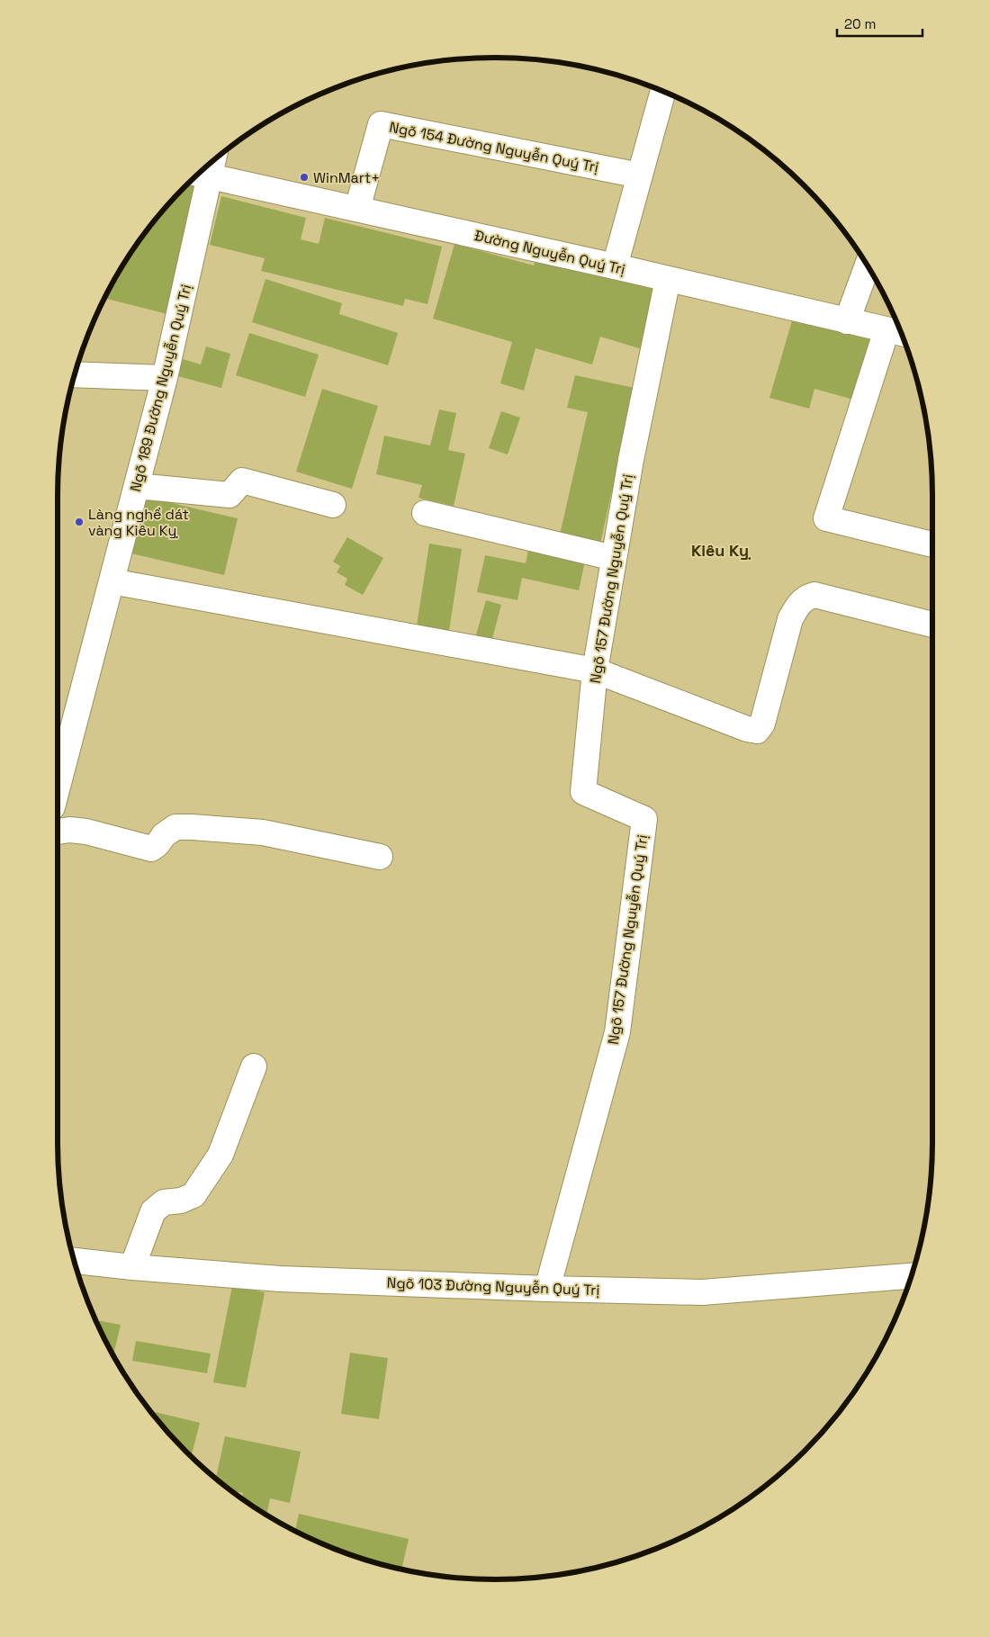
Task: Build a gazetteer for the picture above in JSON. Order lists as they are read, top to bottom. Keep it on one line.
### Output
{"streets":{"street":["Ngõ 154 Đường Nguyễn Quý Trị","Đường Nguyễn Quý Trị","Ngõ 189 Đường Nguyễn Quý Trị","Ngõ 157 Đường Nguyễn Quý Trị","Ngõ 103 Đường Nguyễn Quý Trị"]},"crossings":[["Ngõ 154 Đường Nguyễn Quý Trị","Đường Nguyễn Quý Trị"],["Đường Nguyễn Quý Trị","Ngõ 189 Đường Nguyễn Quý Trị"],["Đường Nguyễn Quý Trị","Ngõ 157 Đường Nguyễn Quý Trị"],["Ngõ 157 Đường Nguyễn Quý Trị","Ngõ 103 Đường Nguyễn Quý Trị"]],"districts":["Kiêu Kỵ"],"places":["WinMart+","Làng nghề dát vàng Kiêu Kỵ"],"scale_bar":"20 m"}
